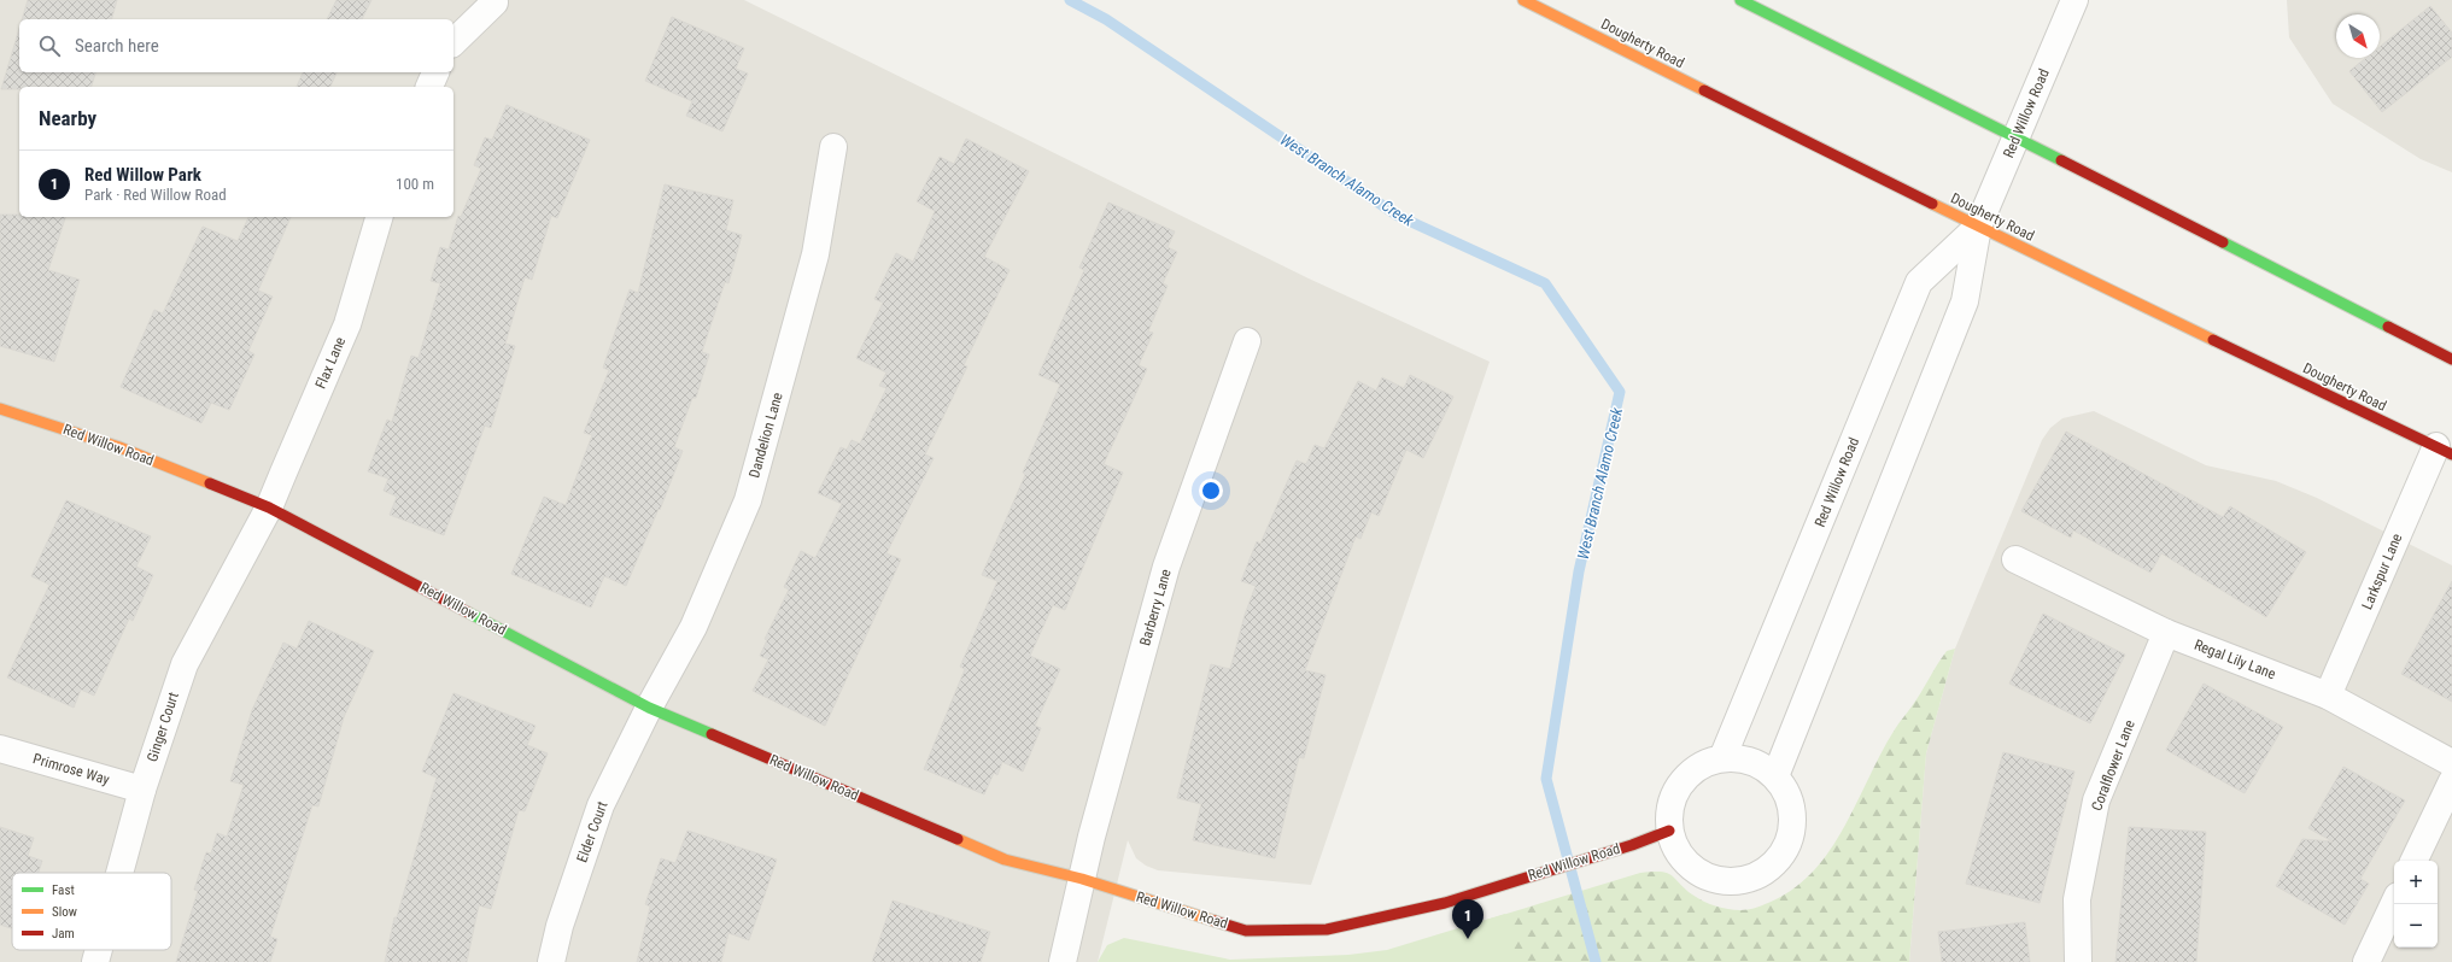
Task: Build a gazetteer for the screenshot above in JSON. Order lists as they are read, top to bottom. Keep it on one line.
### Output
{"streets":{"main road":["Dougherty Road","Red Willow Road"],"street":["Flax Lane","Dandelion Lane","Larkspur Lane","Barberry Lane","Regal Lily Lane","Ginger Court","Coralflower Lane","Primrose Way","Elder Court"]},"crossings":[["Dougherty Road","Red Willow Road"],["Dougherty Road","Larkspur Lane"],["Red Willow Road","Flax Lane"],["Red Willow Road","Dandelion Lane"],["Red Willow Road","Barberry Lane"],["Red Willow Road","Ginger Court"],["Red Willow Road","Elder Court"],["Flax Lane","Ginger Court"],["Dandelion Lane","Elder Court"],["Larkspur Lane","Regal Lily Lane"],["Regal Lily Lane","Coralflower Lane"],["Ginger Court","Primrose Way"]],"water":["West Branch Alamo Creek"],"legend":["Fast","Slow","Jam"],"north":"bottom right","page":{"search":"Search here","heading":"Nearby","list":[{"mark":"1","name":"Red Willow Park","note":"Park · Red Willow Road","value":"100 m"}],"map_buttons":["+","−"],"pins":"1"}}
